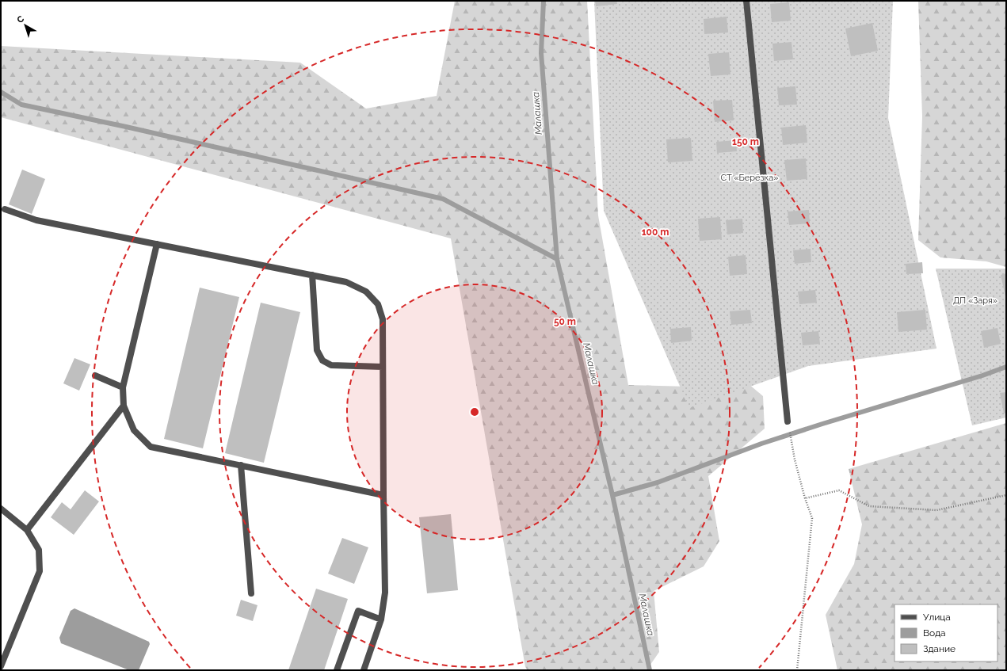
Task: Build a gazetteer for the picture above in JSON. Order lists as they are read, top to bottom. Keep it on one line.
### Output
{"water":["Малашка"],"parks":["СТ «Берёзка»","ДП «Заря»"],"legend":["Улица","Вода","Здание"],"north":"top left","rings":["150 m","100 m","50 m"]}
